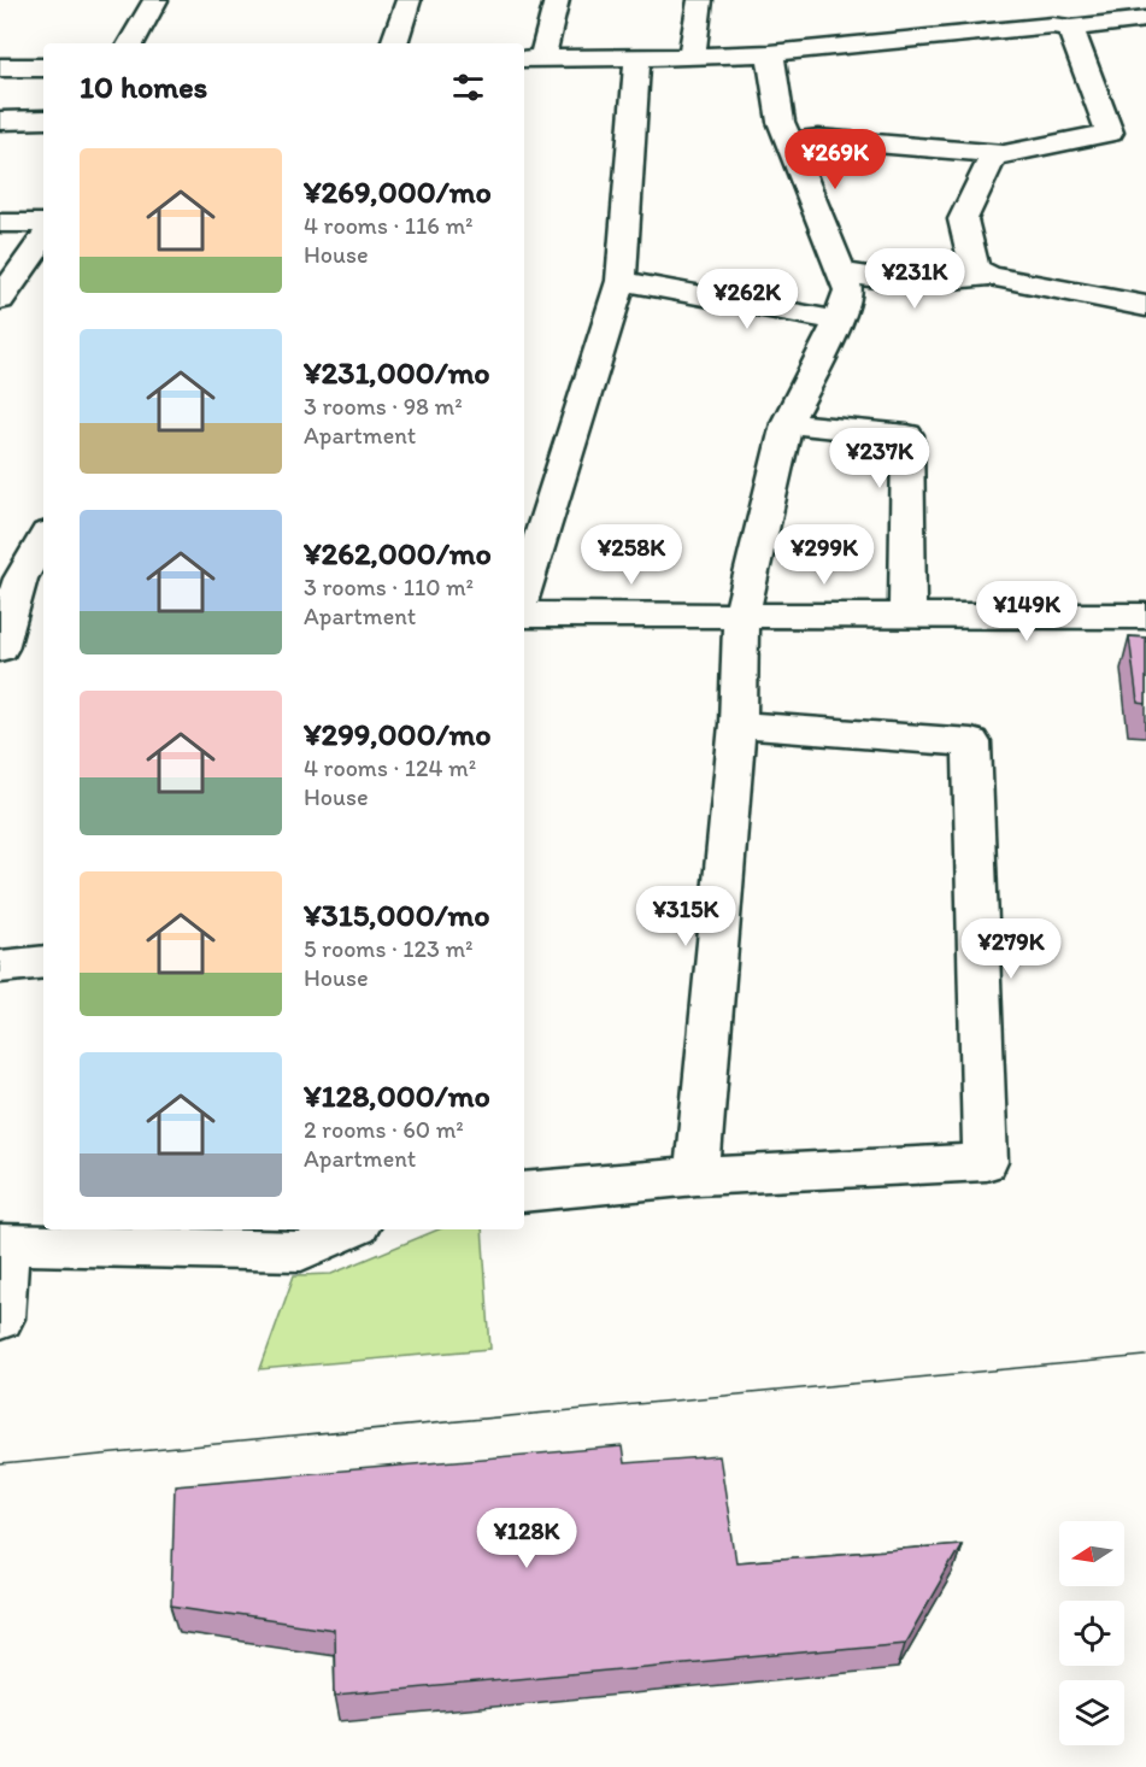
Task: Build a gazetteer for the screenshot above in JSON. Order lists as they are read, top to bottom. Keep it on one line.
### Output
{"north":"left","page":{"heading":"10 homes","price":["¥269K","¥231K","¥262K","¥237K","¥258K","¥299K","¥149K","¥315K","¥279K","¥128K"],"list":[{"name":"¥269,000/mo","note":"4 rooms · 116 m² · House"},{"name":"¥231,000/mo","note":"3 rooms · 98 m² · Apartment"},{"name":"¥262,000/mo","note":"3 rooms · 110 m² · Apartment"},{"name":"¥299,000/mo","note":"4 rooms · 124 m² · House"},{"name":"¥315,000/mo","note":"5 rooms · 123 m² · House"},{"name":"¥128,000/mo","note":"2 rooms · 60 m² · Apartment"}]}}
